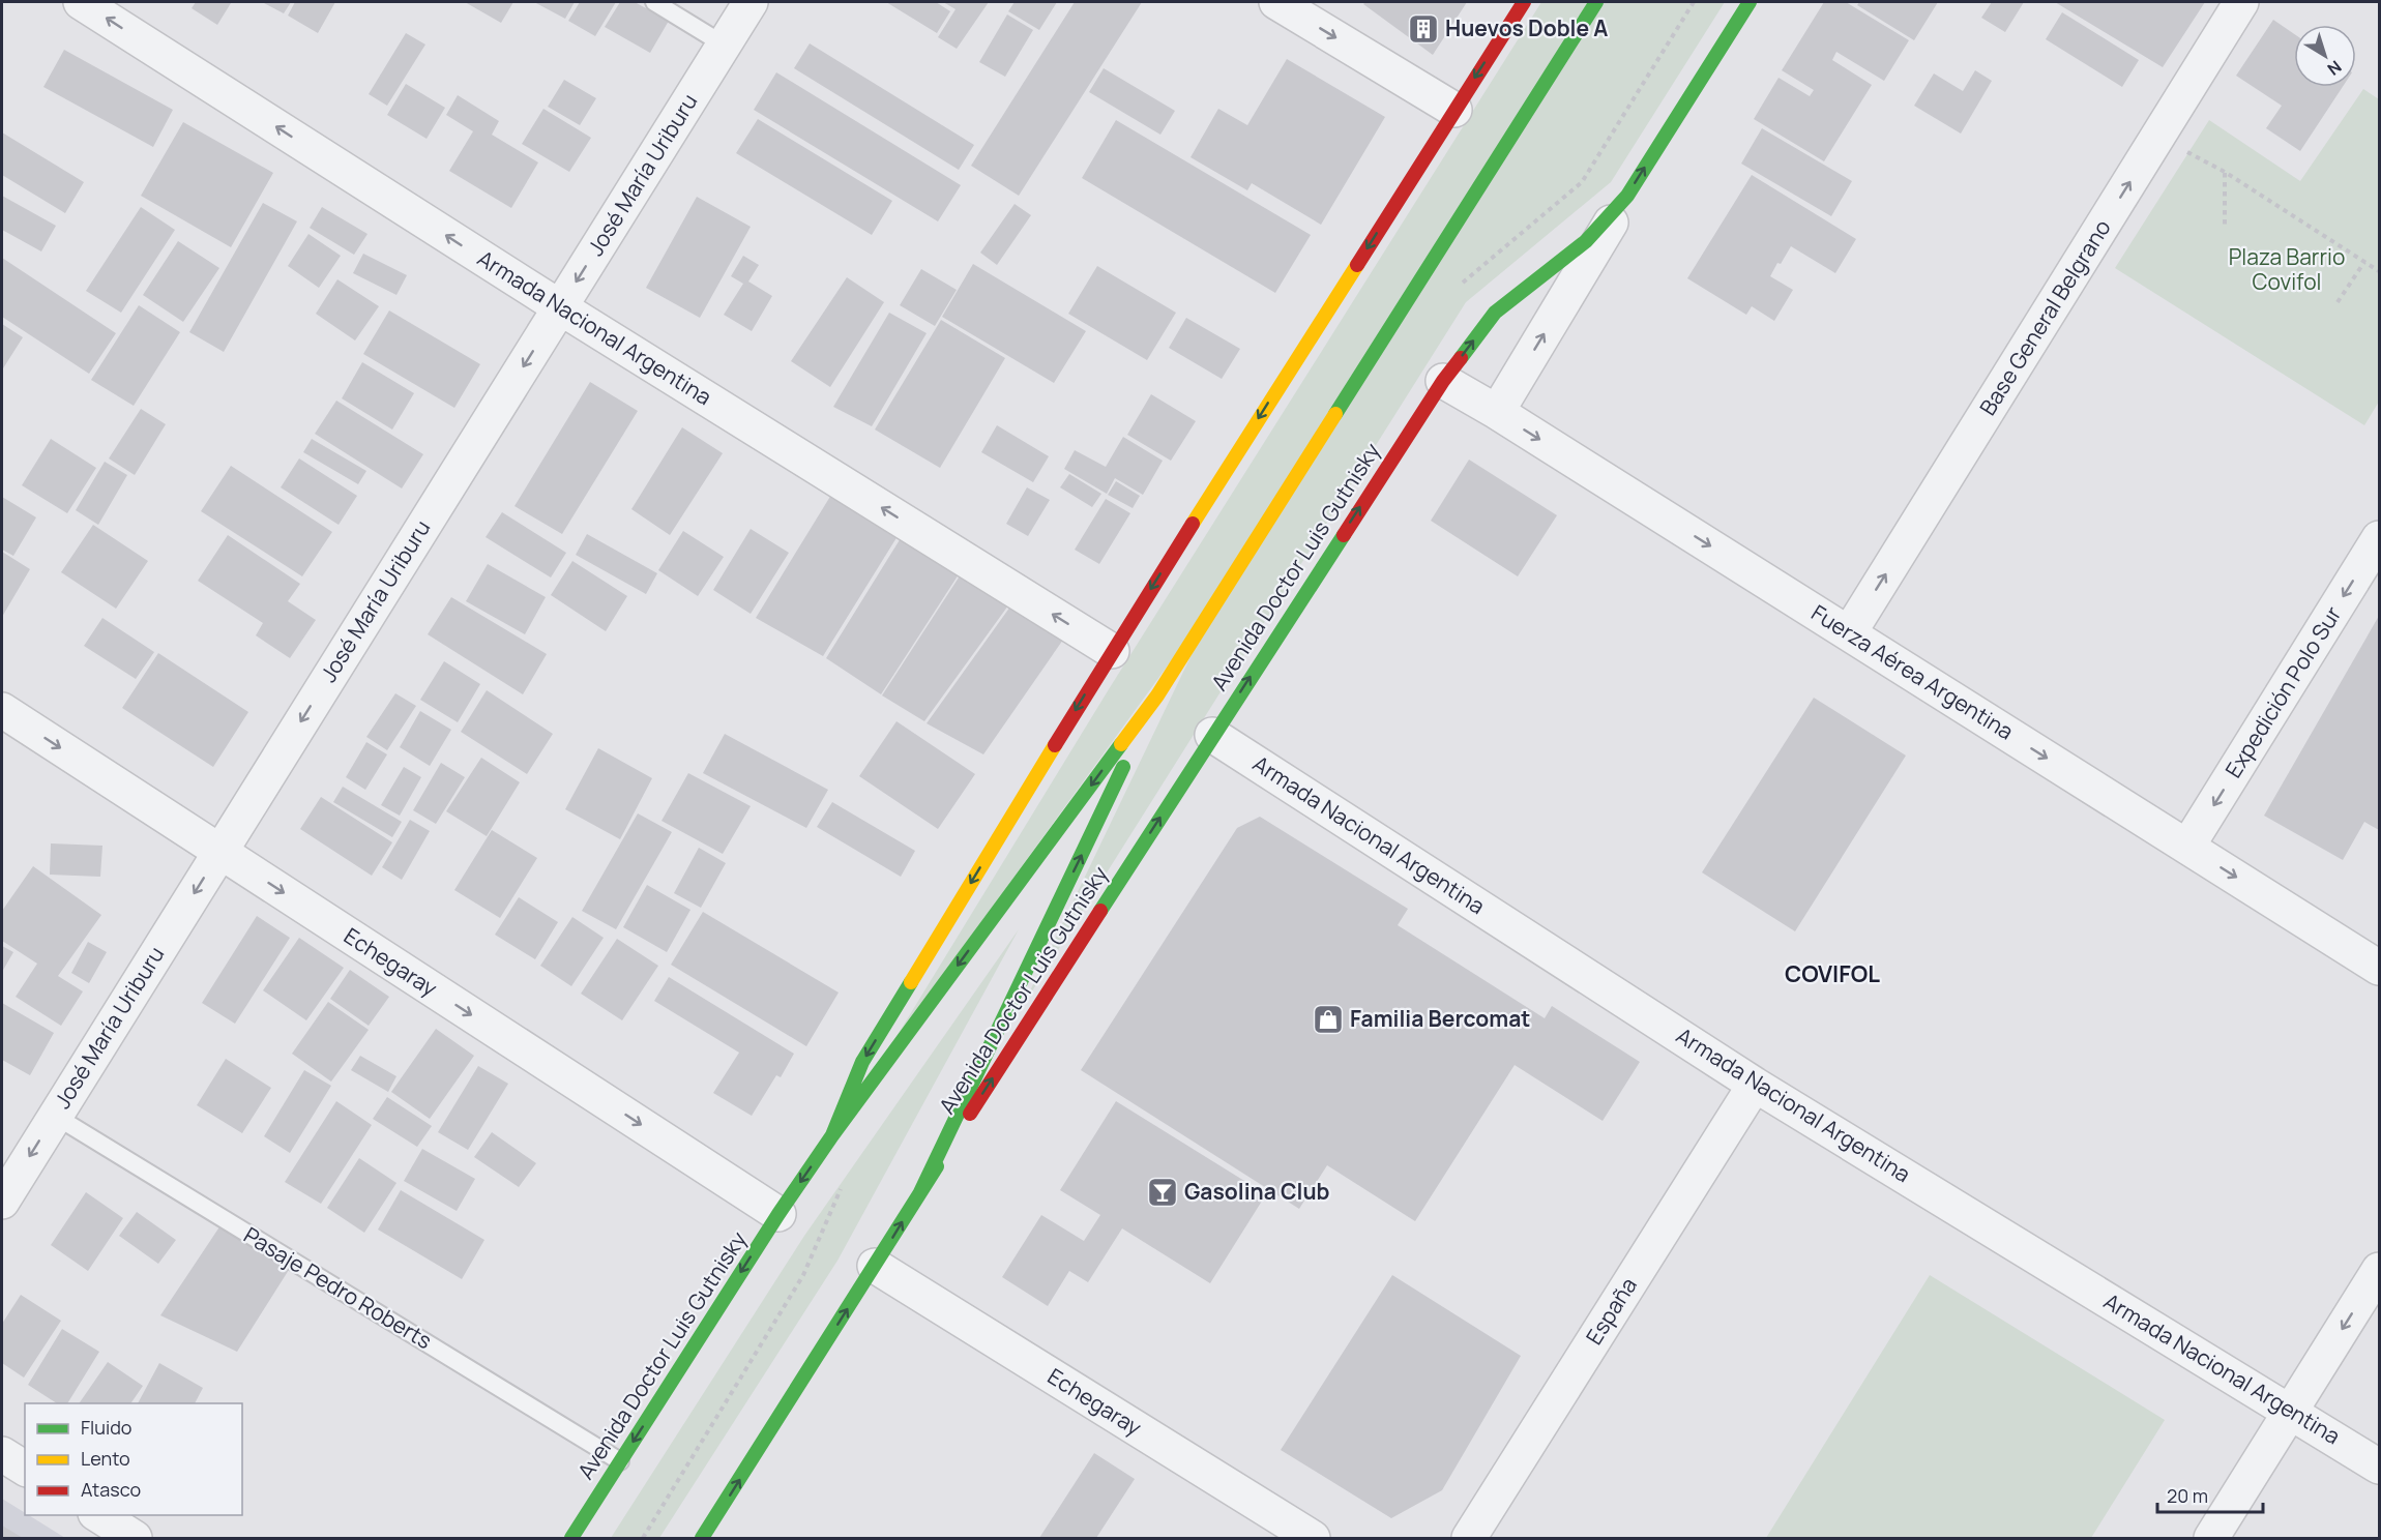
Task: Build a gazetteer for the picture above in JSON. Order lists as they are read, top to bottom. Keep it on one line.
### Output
{"streets":{"main road":["Avenida Doctor Luis Gutnisky"],"street":["José María Uriburu","Base General Belgrano","Armada Nacional Argentina","Fuerza Aérea Argentina","Expedición Polo Sur","Echegaray","España"],"lane":["Pasaje Pedro Roberts"]},"crossings":[["José María Uriburu","Armada Nacional Argentina"],["José María Uriburu","Echegaray"],["José María Uriburu","Pasaje Pedro Roberts"],["Base General Belgrano","Fuerza Aérea Argentina"],["Armada Nacional Argentina","Avenida Doctor Luis Gutnisky"],["Armada Nacional Argentina","España"],["Avenida Doctor Luis Gutnisky","Fuerza Aérea Argentina"],["Avenida Doctor Luis Gutnisky","Echegaray"],["Avenida Doctor Luis Gutnisky","Pasaje Pedro Roberts"],["Fuerza Aérea Argentina","Expedición Polo Sur"]],"one_way":["José María Uriburu","Base General Belgrano","Armada Nacional Argentina","Fuerza Aérea Argentina","Expedición Polo Sur","Echegaray"],"districts":["COVIFOL"],"parks":["Plaza Barrio Covifol"],"places":{"building":["Huevos Doble A"],"shop":["Familia Bercomat"],"bar":["Gasolina Club"]},"legend":["Fluido","Lento","Atasco"],"scale_bar":"20 m","north":"bottom right"}
